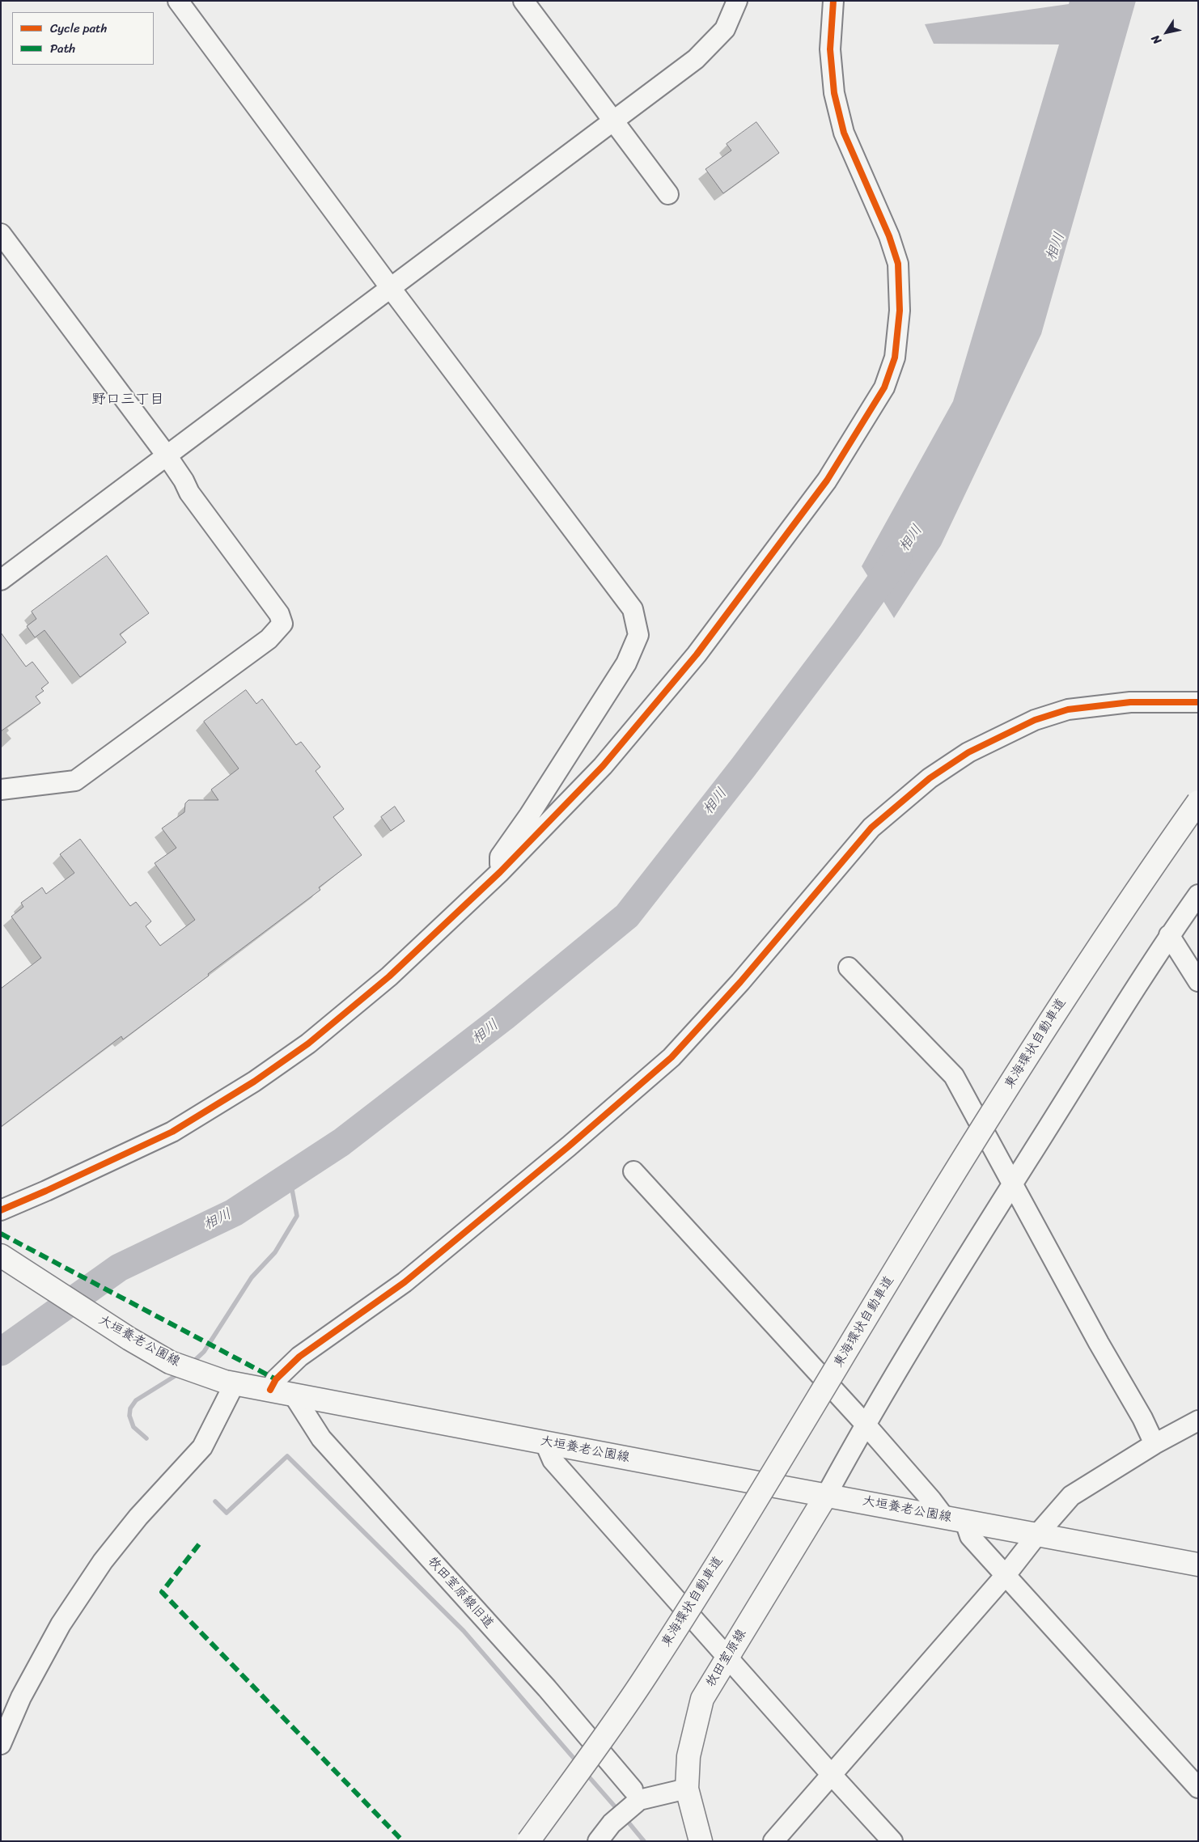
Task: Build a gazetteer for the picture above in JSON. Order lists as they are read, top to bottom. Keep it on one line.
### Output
{"streets":{"main road":["東海環状自動車道","大垣養老公園線","牧田室原線"],"street":["牧田室原線旧道"]},"crossings":[["大垣養老公園線","牧田室原線旧道"],["大垣養老公園線","牧田室原線"]],"districts":["野口三丁目"],"water":["相川"],"legend":["Cycle path","Path"],"north":"bottom left"}
